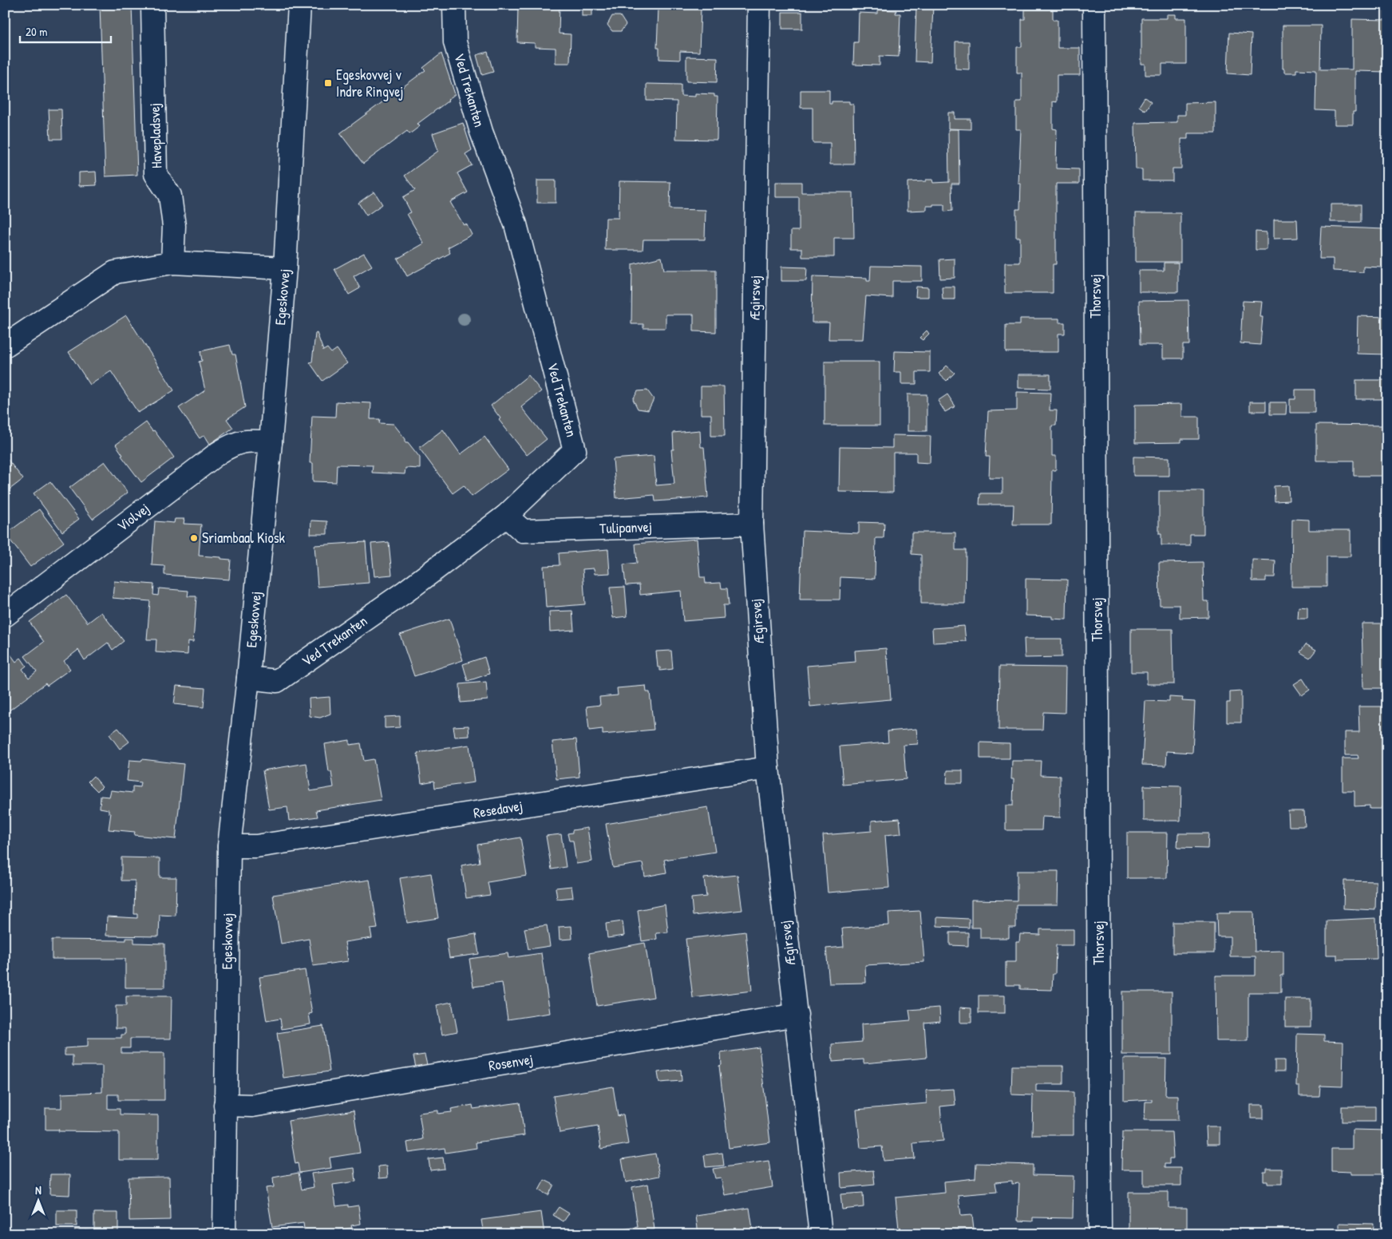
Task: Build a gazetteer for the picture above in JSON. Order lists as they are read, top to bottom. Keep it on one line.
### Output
{"streets":{"street":["Ved Trekanten","Havepladsvej","Thorsvej","Egeskovvej","Ægirsvej","Violvej","Tulipanvej","Resedavej","Rosenvej"]},"crossings":[["Ved Trekanten","Egeskovvej"],["Ved Trekanten","Tulipanvej"],["Egeskovvej","Violvej"],["Egeskovvej","Resedavej"],["Egeskovvej","Rosenvej"],["Ægirsvej","Tulipanvej"],["Ægirsvej","Resedavej"],["Ægirsvej","Rosenvej"]],"places":{"transit":["Egeskovvej v Indre Ringvej"],"other":["Sriambaal Kiosk"]},"scale_bar":"20 m","north":"top"}
